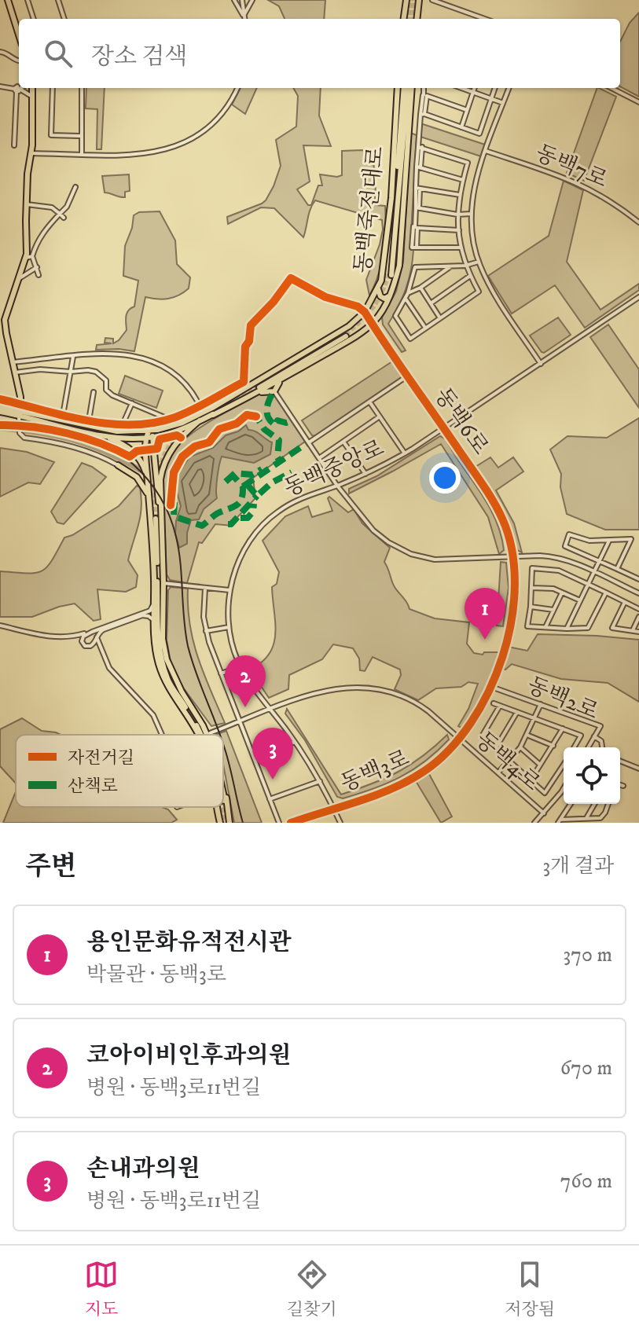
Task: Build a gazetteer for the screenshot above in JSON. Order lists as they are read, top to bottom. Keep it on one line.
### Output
{"streets":{"main road":["동백죽전대로"],"street":["동백7로","동백6로","동백중앙로","동백2로","동백4로","동백3로"]},"crossings":[["동백죽전대로","동백6로"],["동백6로","동백중앙로"],["동백6로","동백3로"],["동백중앙로","동백4로"],["동백중앙로","동백3로"],["동백2로","동백3로"],["동백4로","동백3로"]],"legend":["자전거길","산책로"],"page":{"search":"장소 검색","pins":["1","2","3"],"heading":["주변","3개 결과"],"list":[{"mark":"1","name":"용인문화유적전시관","note":"박물관 · 동백3로","value":"370 m"},{"mark":"2","name":"코아이비인후과의원","note":"병원 · 동백3로11번길","value":"670 m"},{"mark":"3","name":"손내과의원","note":"병원 · 동백3로11번길","value":"760 m"}],"nav":["지도","길찾기","저장됨"]}}
